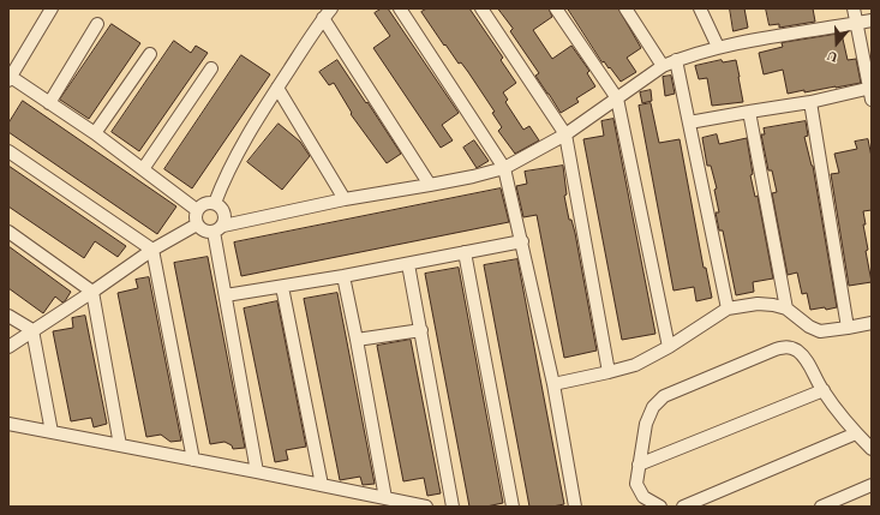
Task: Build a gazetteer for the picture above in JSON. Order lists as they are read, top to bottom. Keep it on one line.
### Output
{"north":"bottom"}
